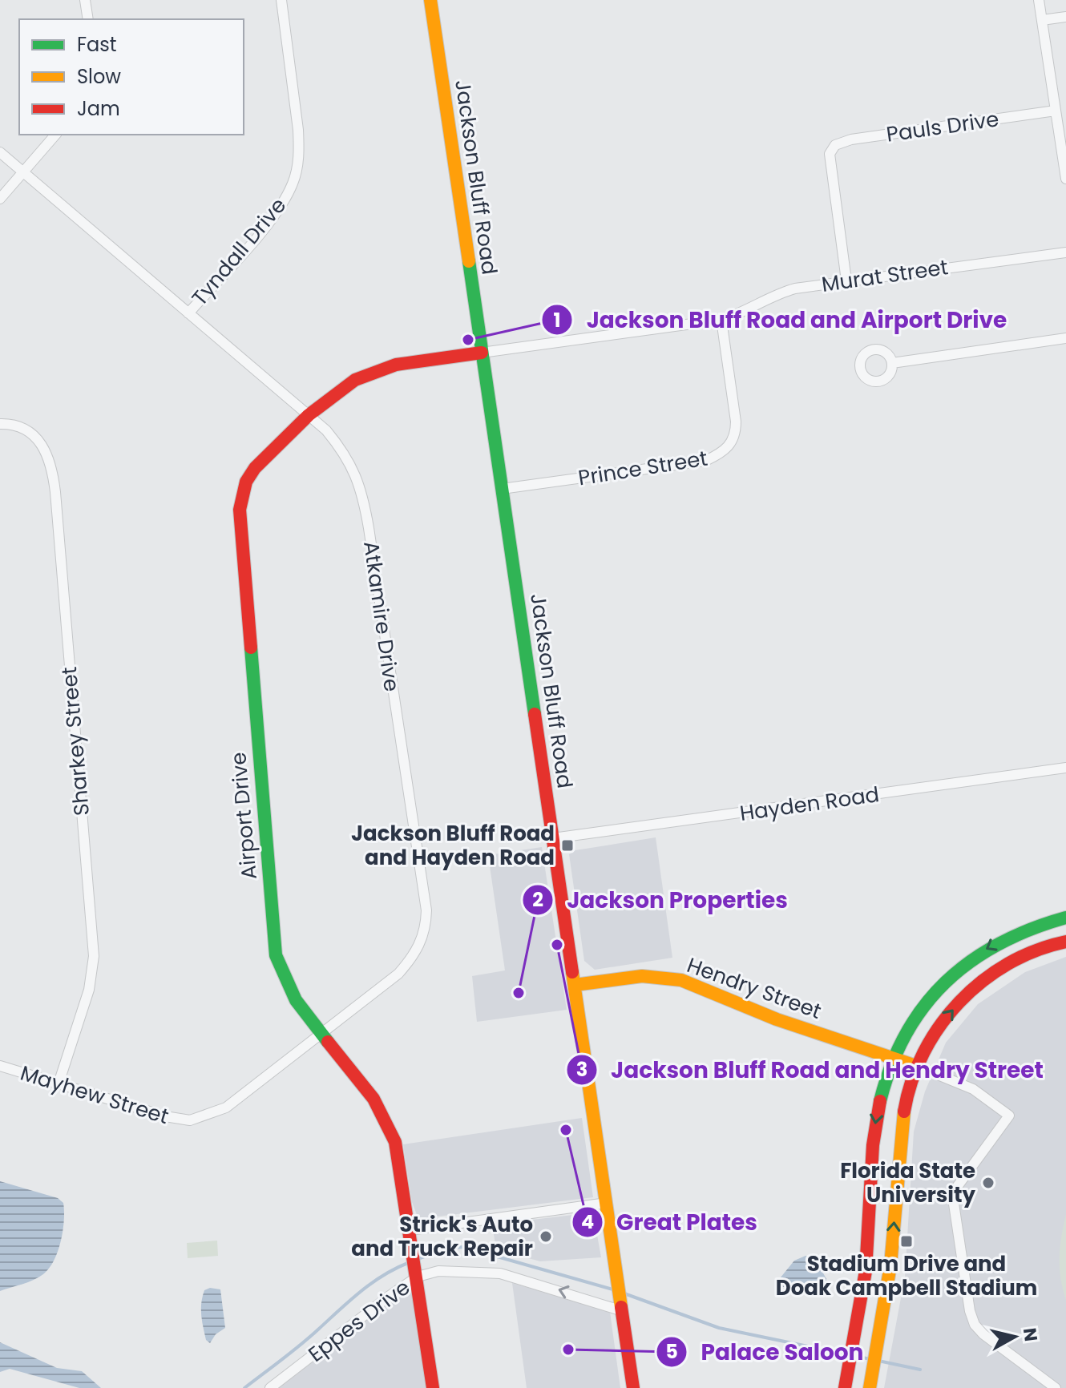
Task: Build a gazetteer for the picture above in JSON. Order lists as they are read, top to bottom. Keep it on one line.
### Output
{"streets":{"street":["Pauls Drive","Jackson Bluff Road","Tyndall Drive","Murat Street","Prince Street","Atkamire Drive","Sharkey Street","Hayden Road","Airport Drive","Hendry Street","Mayhew Street","Eppes Drive"]},"crossings":[["Pauls Drive","Murat Street"],["Jackson Bluff Road","Murat Street"],["Jackson Bluff Road","Prince Street"],["Jackson Bluff Road","Hayden Road"],["Jackson Bluff Road","Airport Drive"],["Jackson Bluff Road","Hendry Street"],["Tyndall Drive","Atkamire Drive"],["Murat Street","Prince Street"],["Murat Street","Airport Drive"],["Atkamire Drive","Airport Drive"],["Atkamire Drive","Mayhew Street"],["Sharkey Street","Mayhew Street"],["Airport Drive","Eppes Drive"]],"places":{"other":["Jackson Bluff Road and Airport Drive","Jackson Bluff Road and Hendry Street","Jackson Properties","Great Plates","Florida State University","Strick's Auto and Truck Repair","Palace Saloon"],"transit":["Jackson Bluff Road and Hayden Road","Stadium Drive and Doak Campbell Stadium"]},"legend":["Fast","Slow","Jam"],"north":"right"}
